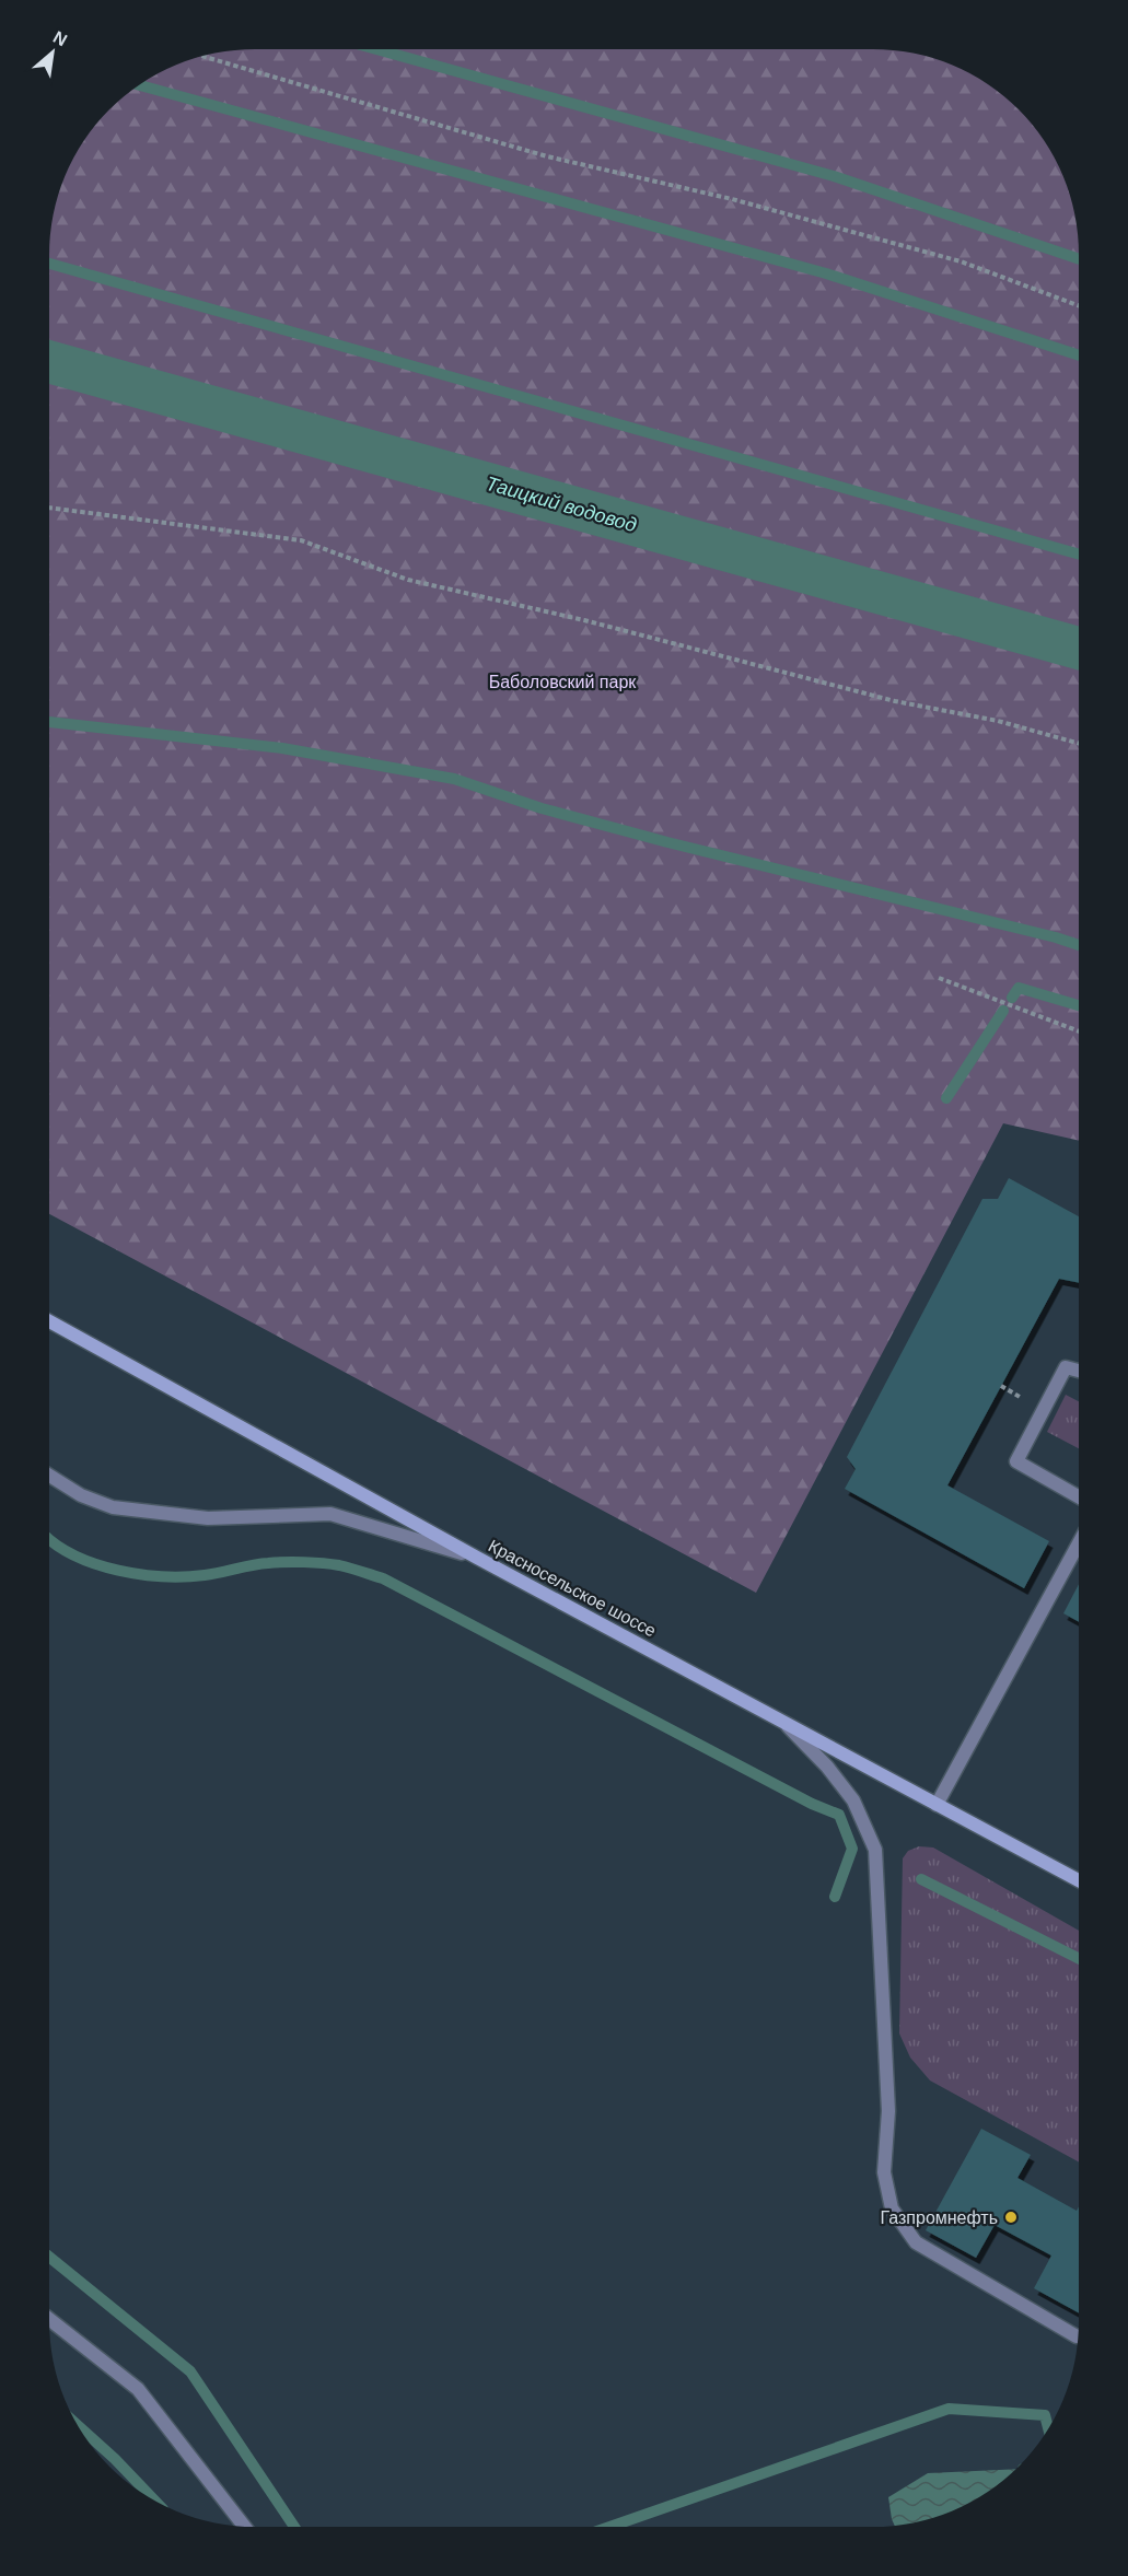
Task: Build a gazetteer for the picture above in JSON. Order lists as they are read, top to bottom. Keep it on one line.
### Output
{"streets":{"main road":["Красносельское шоссе"]},"water":["Таицкий водовод"],"parks":["Баболовский парк"],"places":["Газпромнефть"],"north":"top right"}
